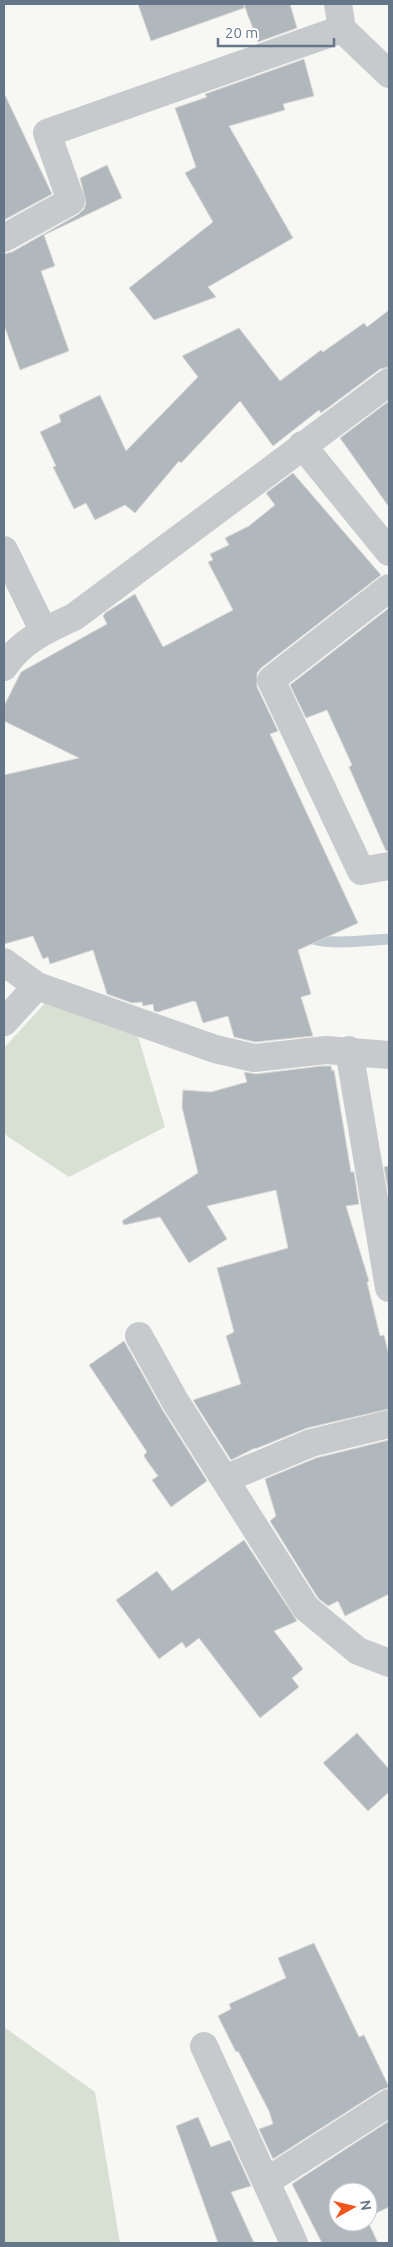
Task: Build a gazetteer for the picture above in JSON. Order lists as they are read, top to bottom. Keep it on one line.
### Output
{"scale_bar":"20 m","north":"right"}
